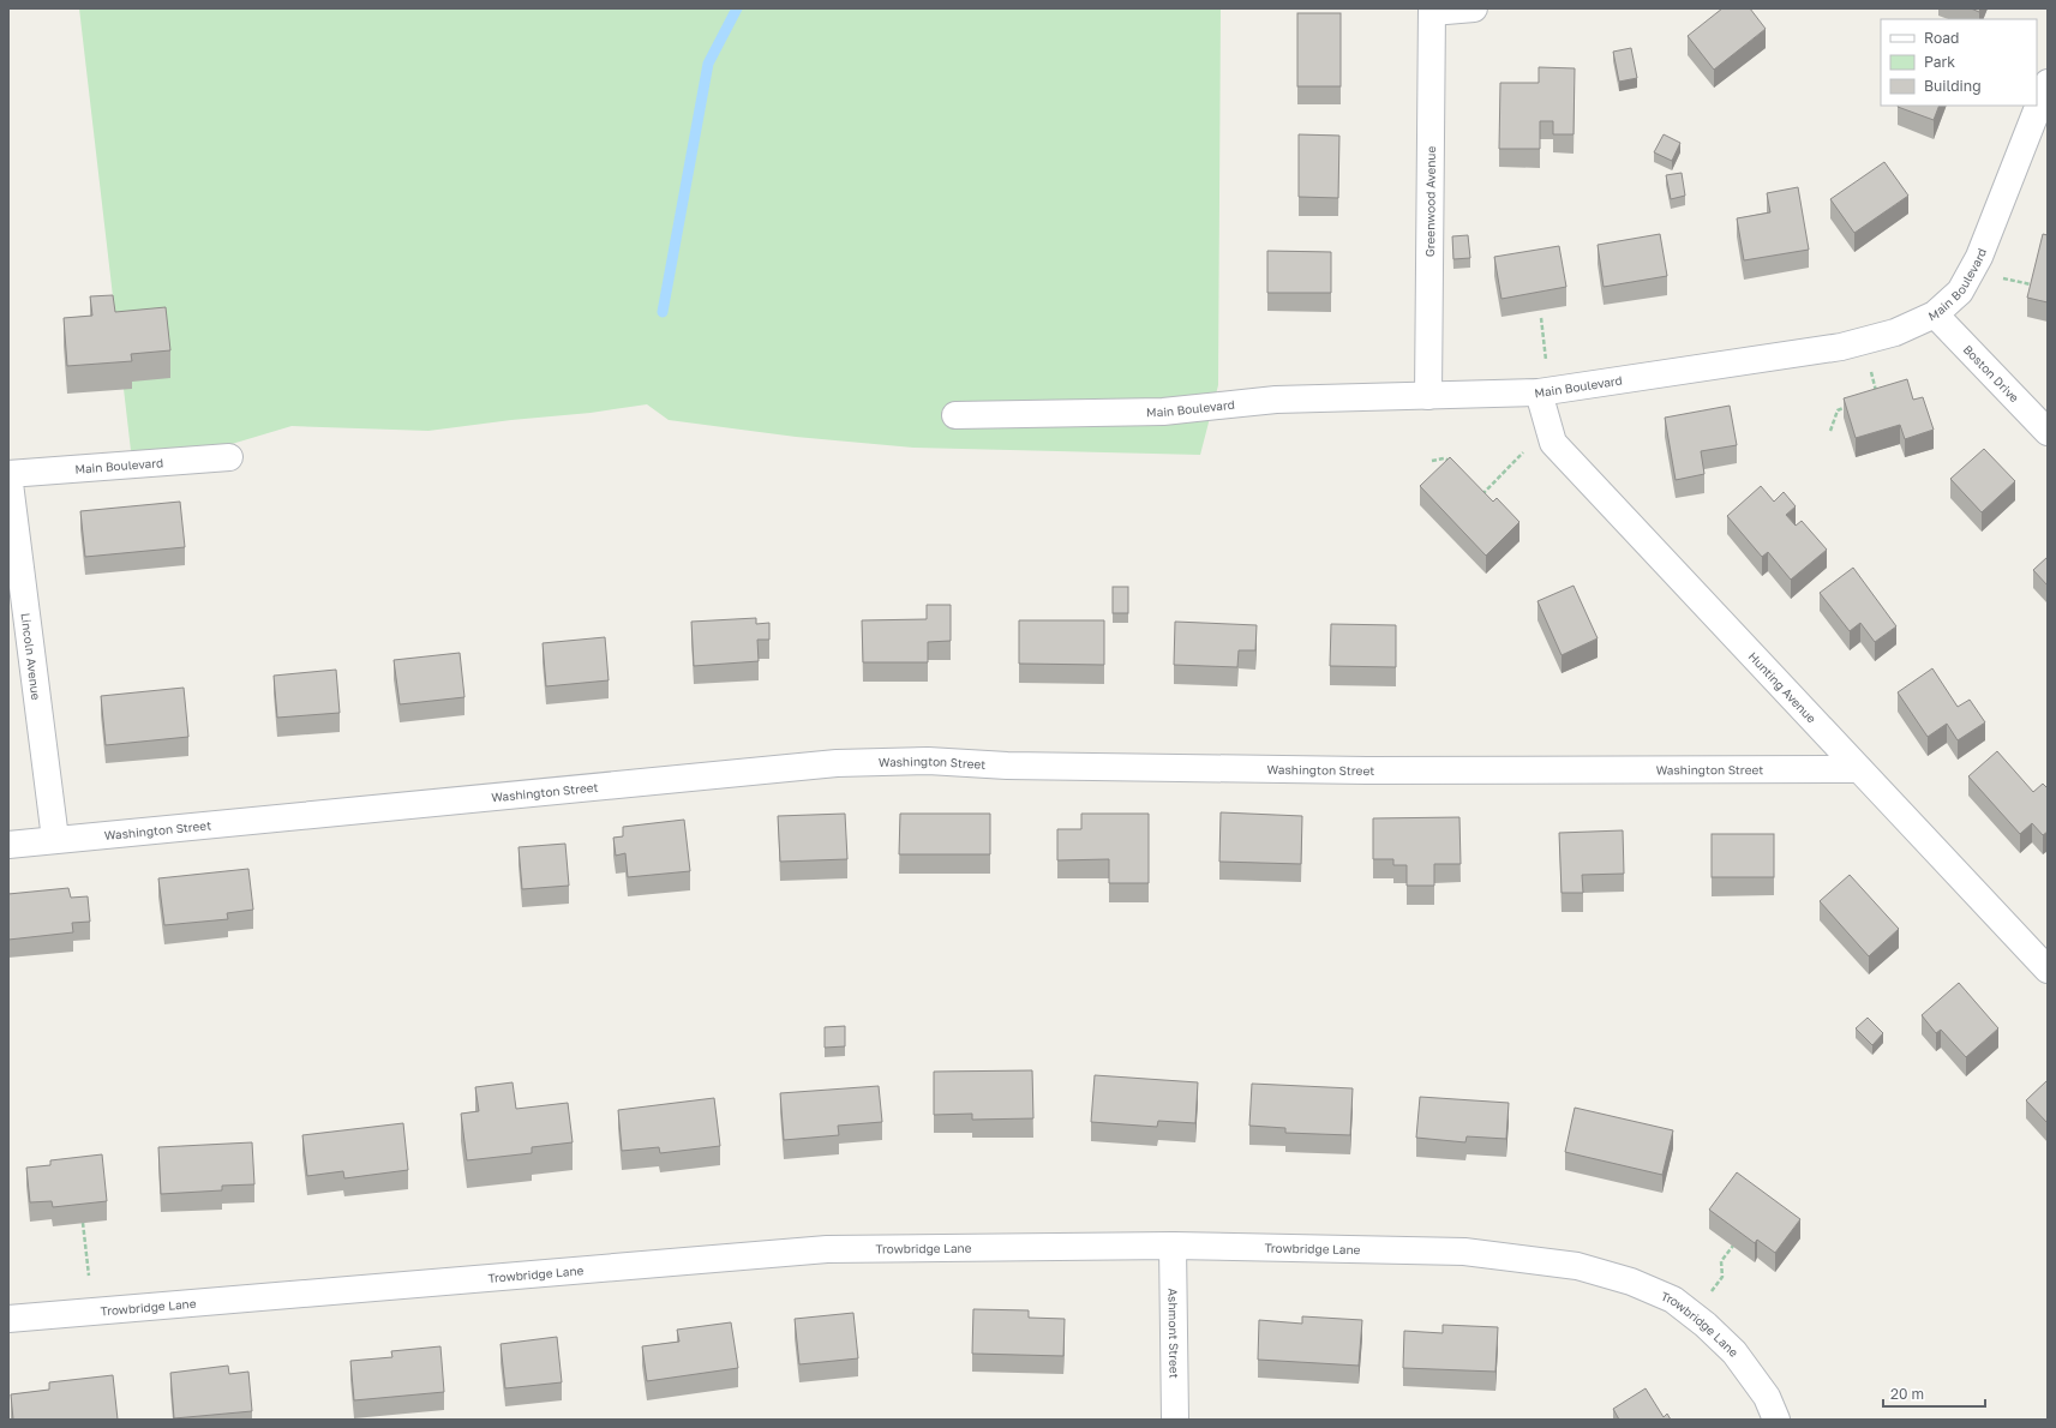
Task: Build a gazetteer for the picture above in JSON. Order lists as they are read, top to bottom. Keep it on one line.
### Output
{"streets":{"street":["Greenwood Avenue","Main Boulevard","Boston Drive","Lincoln Avenue","Hunting Avenue","Washington Street","Trowbridge Lane","Ashmont Street"]},"crossings":[["Greenwood Avenue","Main Boulevard"],["Main Boulevard","Boston Drive"],["Main Boulevard","Lincoln Avenue"],["Main Boulevard","Hunting Avenue"],["Lincoln Avenue","Washington Street"],["Hunting Avenue","Washington Street"],["Trowbridge Lane","Ashmont Street"]],"legend":["Road","Park","Building"],"scale_bar":"20 m"}
